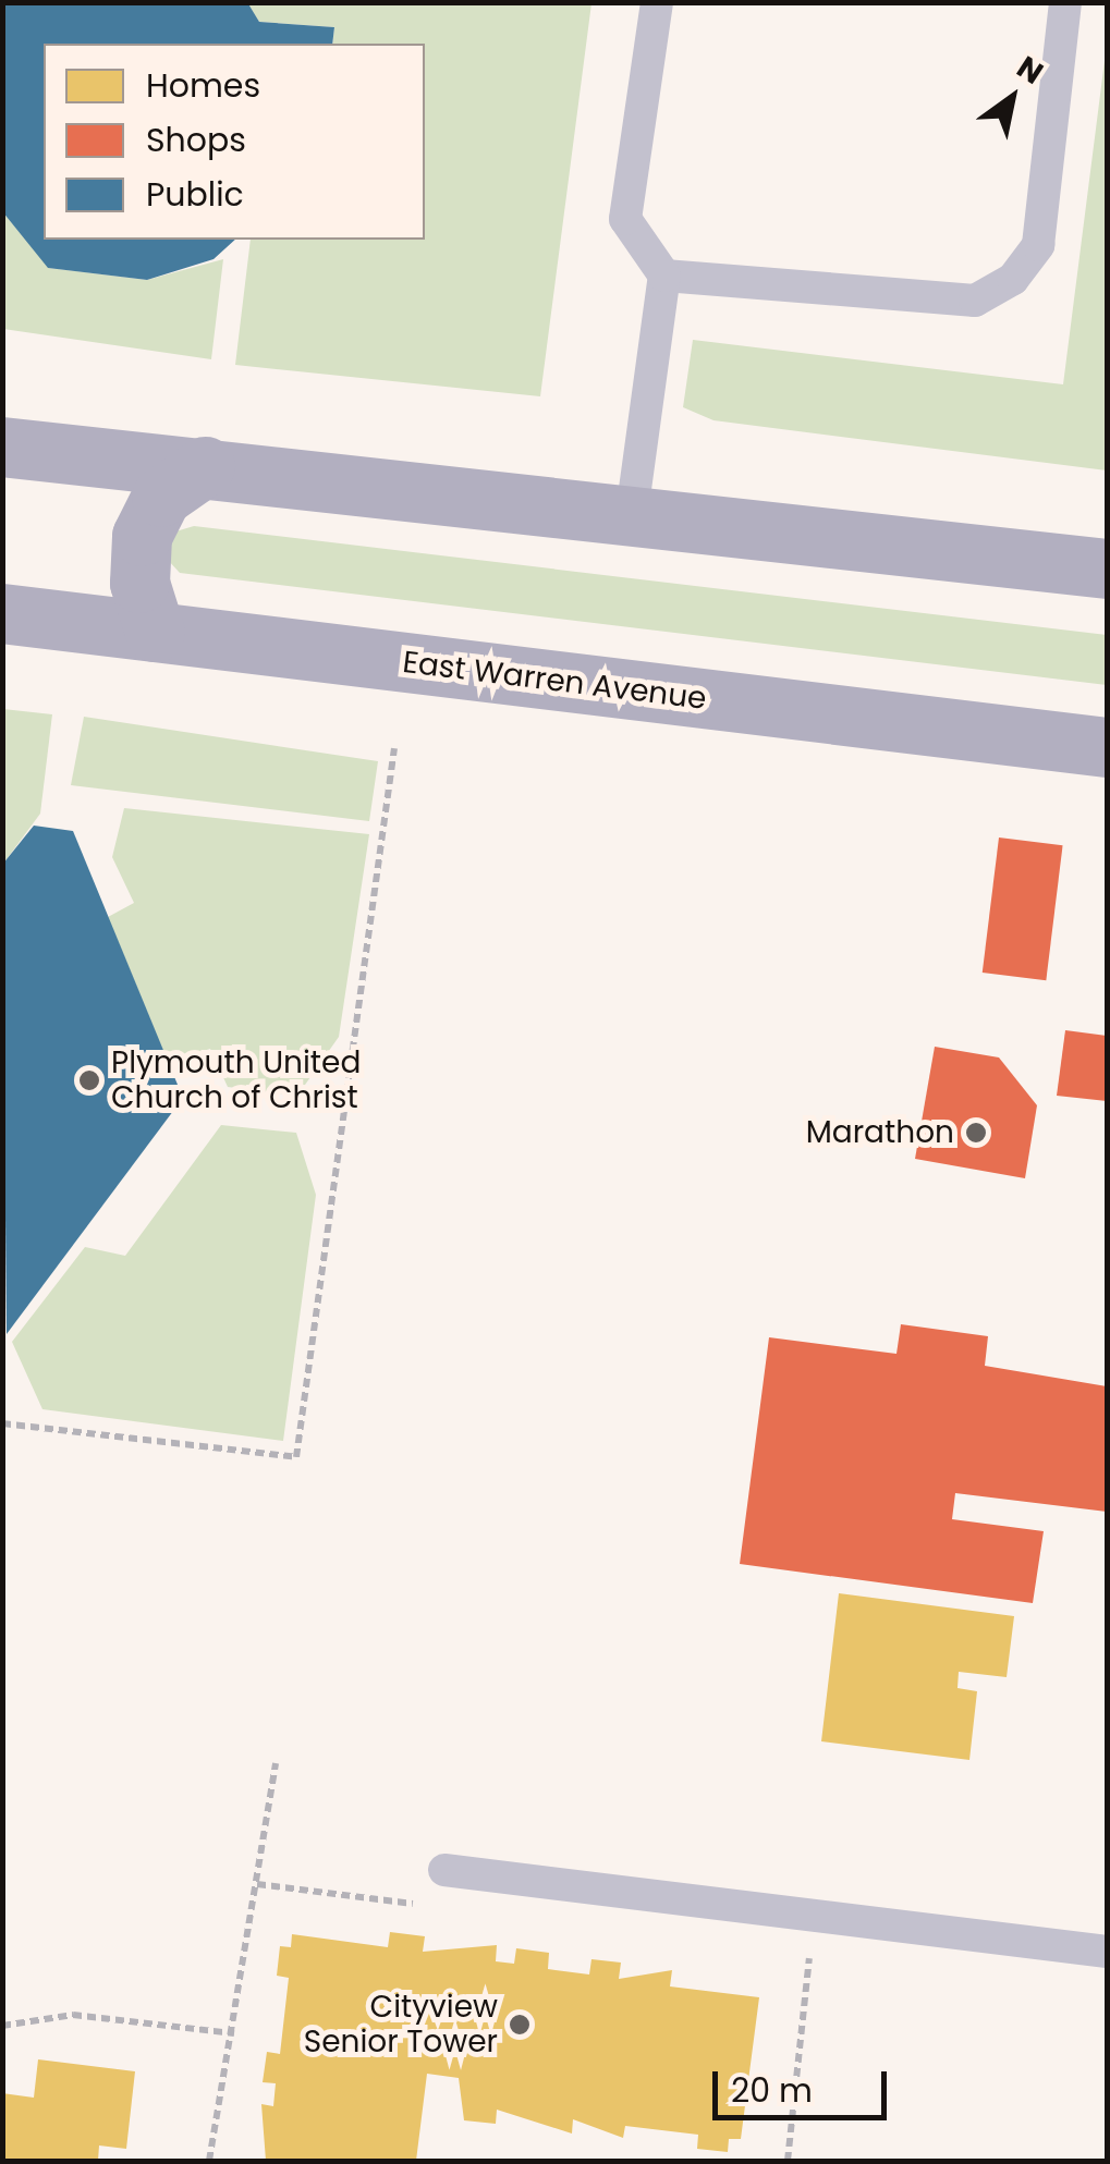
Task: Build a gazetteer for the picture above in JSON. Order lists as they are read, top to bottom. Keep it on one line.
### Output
{"streets":{"main road":["East Warren Avenue"]},"places":["Plymouth United Church of Christ","Marathon","Cityview Senior Tower"],"legend":["Homes","Shops","Public"],"scale_bar":"20 m","north":"top right"}
